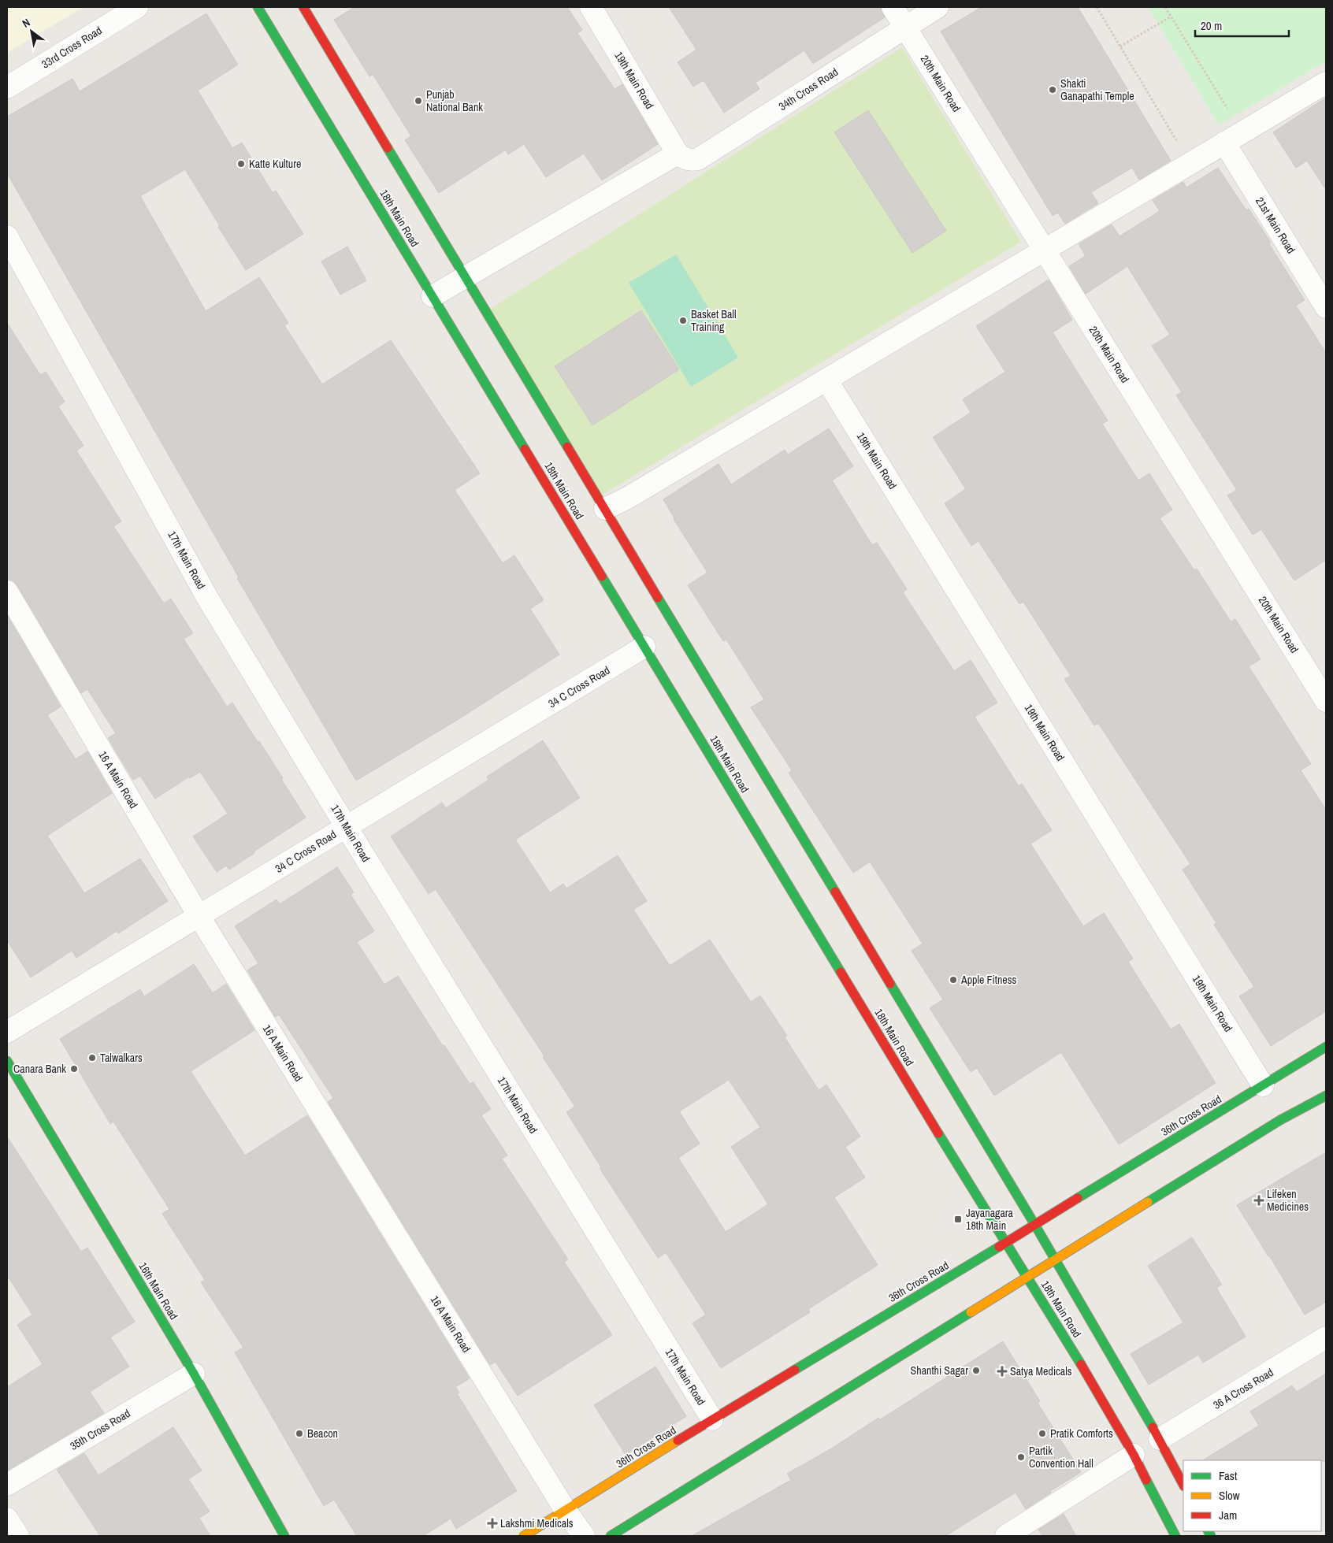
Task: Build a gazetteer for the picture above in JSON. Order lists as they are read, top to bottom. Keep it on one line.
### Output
{"streets":{"main road":["18th Main Road","36th Cross Road","16th Main Road"],"street":["33rd Cross Road","19th Main Road","20th Main Road","34th Cross Road","21st Main Road","17th Main Road","34 C Cross Road","16 A Main Road","36 A Cross Road","35th Cross Road"]},"crossings":[["19th Main Road","34th Cross Road"],["19th Main Road","36th Cross Road"],["20th Main Road","34th Cross Road"],["18th Main Road","34 C Cross Road"],["18th Main Road","36th Cross Road"],["18th Main Road","36 A Cross Road"],["17th Main Road","34 C Cross Road"],["17th Main Road","36th Cross Road"],["34 C Cross Road","16 A Main Road"],["16 A Main Road","36th Cross Road"],["16th Main Road","35th Cross Road"]],"places":{"other":["Shakti Ganapathi Temple","Punjab National Bank","Katte Kulture","Basket Ball Training","Apple Fitness","Talwalkars","Canara Bank","Shanthi Sagar","Beacon","Pratik Comforts","Partik Convention Hall"],"health":["Lifeken Medicines","Satya Medicals","Lakshmi Medicals"],"transit":["Jayanagara 18th Main"]},"legend":["Fast","Slow","Jam"],"scale_bar":"20 m","north":"top left"}
